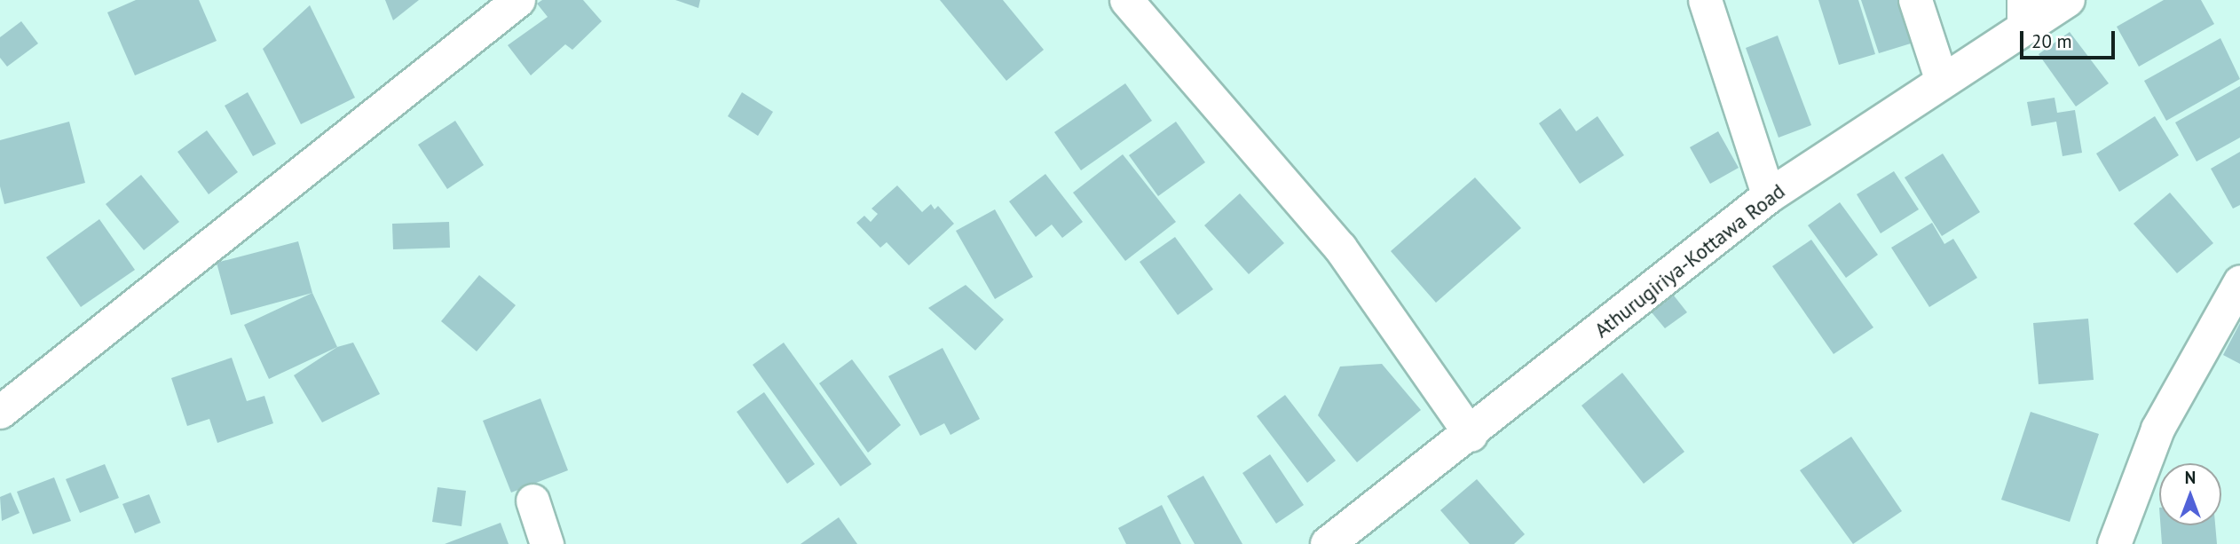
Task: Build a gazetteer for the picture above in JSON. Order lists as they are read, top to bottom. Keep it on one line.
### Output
{"streets":{"main road":["Athurugiriya-Kottawa Road"]},"scale_bar":"20 m","north":"top"}
